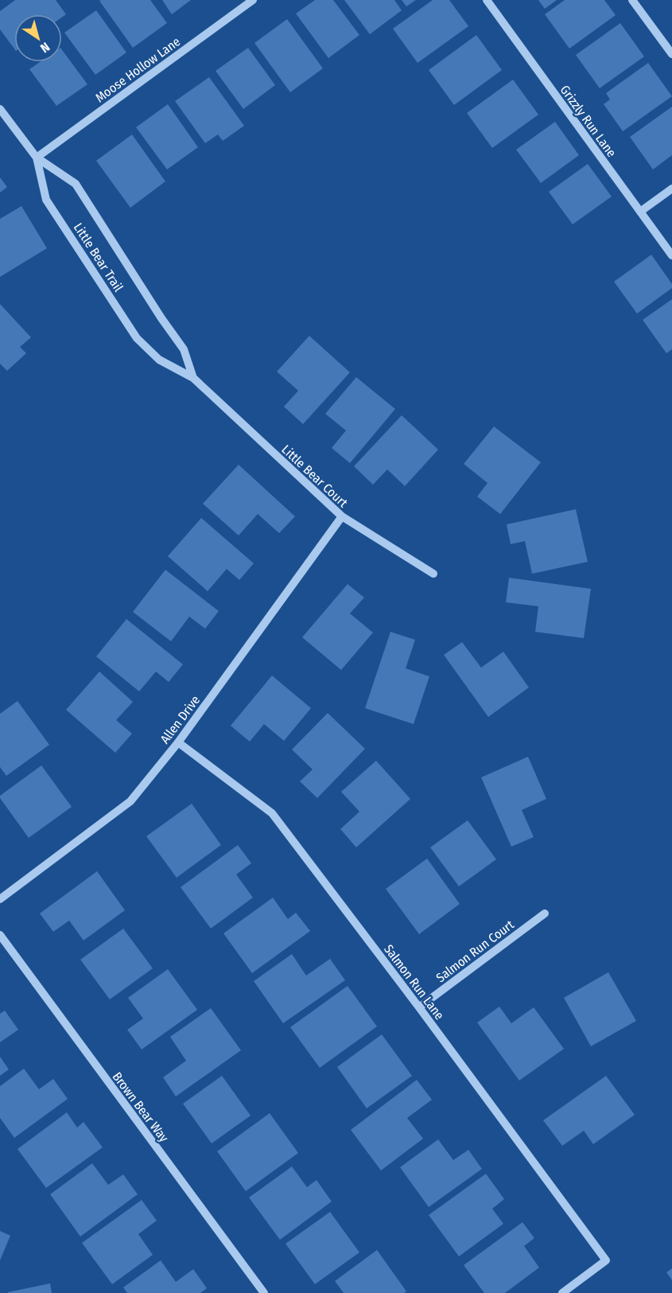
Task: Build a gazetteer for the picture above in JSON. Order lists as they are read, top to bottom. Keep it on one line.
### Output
{"streets":{"street":["Moose Hollow Lane","Grizzly Run Lane","Little Bear Trail","Little Bear Court","Allen Drive","Salmon Run Court","Salmon Run Lane","Brown Bear Way"]},"crossings":[["Moose Hollow Lane","Little Bear Trail"],["Little Bear Trail","Little Bear Court"],["Little Bear Court","Allen Drive"],["Allen Drive","Salmon Run Lane"],["Salmon Run Court","Salmon Run Lane"]],"north":"bottom right"}
